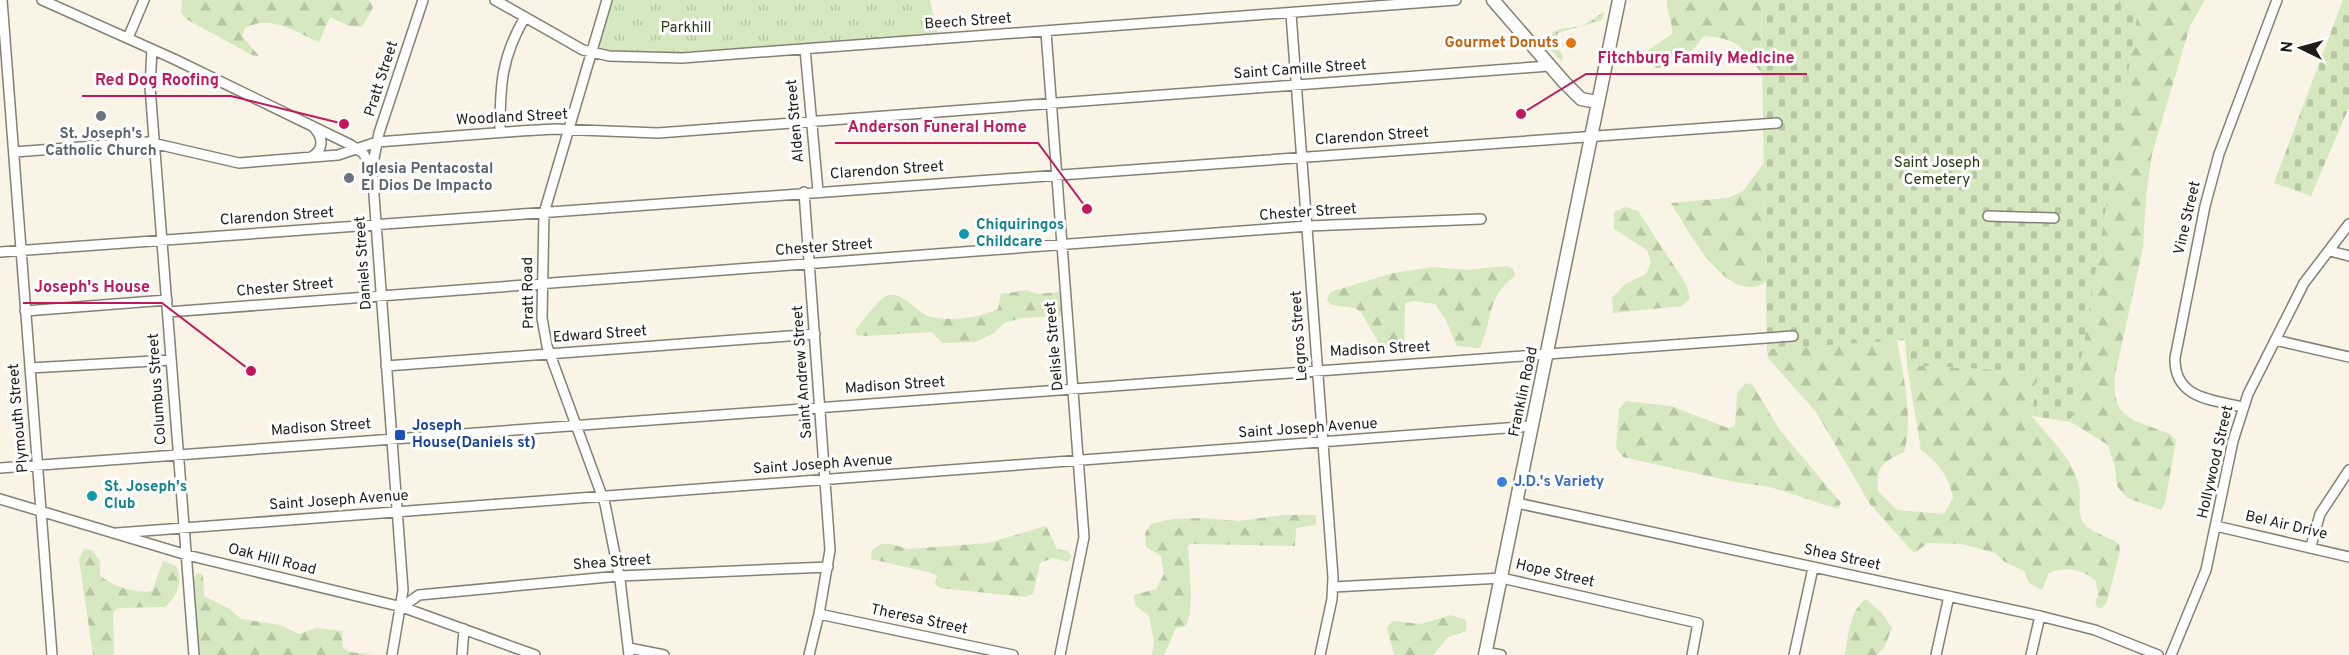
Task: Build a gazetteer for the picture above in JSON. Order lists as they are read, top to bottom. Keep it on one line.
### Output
{"streets":{"main road":["Franklin Road"],"street":["Beech Street","Saint Camille Street","Pratt Street","Woodland Street","Alden Street","Clarendon Street","Chester Street","Vine Street","Daniels Street","Pratt Road","Edward Street","Legros Street","Delisle Street","Madison Street","Saint Andrew Street","Columbus Street","Plymouth Street","Saint Joseph Avenue","Hollywood Street","Bel Air Drive","Shea Street","Oak Hill Road","Hope Street","Theresa Street"]},"crossings":[["Beech Street","Alden Street"],["Beech Street","Pratt Road"],["Beech Street","Legros Street"],["Beech Street","Delisle Street"],["Saint Camille Street","Woodland Street"],["Saint Camille Street","Legros Street"],["Saint Camille Street","Delisle Street"],["Pratt Street","Woodland Street"],["Pratt Street","Daniels Street"],["Woodland Street","Alden Street"],["Woodland Street","Pratt Road"],["Woodland Street","Delisle Street"],["Woodland Street","Columbus Street"],["Woodland Street","Plymouth Street"],["Alden Street","Clarendon Street"],["Clarendon Street","Daniels Street"],["Clarendon Street","Pratt Road"],["Clarendon Street","Legros Street"],["Clarendon Street","Delisle Street"],["Clarendon Street","Saint Andrew Street"],["Clarendon Street","Columbus Street"],["Clarendon Street","Franklin Road"],["Clarendon Street","Plymouth Street"],["Chester Street","Daniels Street"],["Chester Street","Pratt Road"],["Chester Street","Legros Street"],["Chester Street","Delisle Street"],["Chester Street","Saint Andrew Street"],["Chester Street","Columbus Street"],["Vine Street","Hollywood Street"],["Daniels Street","Edward Street"],["Daniels Street","Madison Street"],["Daniels Street","Saint Joseph Avenue"],["Daniels Street","Shea Street"],["Daniels Street","Oak Hill Road"],["Pratt Road","Edward Street"],["Pratt Road","Madison Street"],["Pratt Road","Saint Joseph Avenue"],["Pratt Road","Shea Street"],["Edward Street","Saint Andrew Street"],["Legros Street","Madison Street"],["Legros Street","Saint Joseph Avenue"],["Legros Street","Hope Street"],["Delisle Street","Madison Street"],["Delisle Street","Saint Joseph Avenue"],["Madison Street","Saint Andrew Street"],["Madison Street","Columbus Street"],["Madison Street","Franklin Road"],["Madison Street","Plymouth Street"],["Saint Andrew Street","Saint Joseph Avenue"],["Saint Andrew Street","Shea Street"],["Saint Andrew Street","Theresa Street"],["Columbus Street","Saint Joseph Avenue"],["Columbus Street","Oak Hill Road"],["Franklin Road","Saint Joseph Avenue"],["Franklin Road","Shea Street"],["Franklin Road","Hope Street"],["Plymouth Street","Oak Hill Road"],["Saint Joseph Avenue","Oak Hill Road"],["Hollywood Street","Bel Air Drive"],["Shea Street","Oak Hill Road"]],"parks":["Parkhill","Saint Joseph Cemetery"],"places":{"other":["Gourmet Donuts","Fitchburg Family Medicine","St. Joseph's Catholic Church","Red Dog Roofing","Iglesia Pentacostal El Dios De Impacto","Anderson Funeral Home","Chiquiringos Childcare","Joseph's House","J.D.'s Variety","St. Joseph's Club"],"transit":["Joseph House(Daniels st)"]},"north":"left"}
